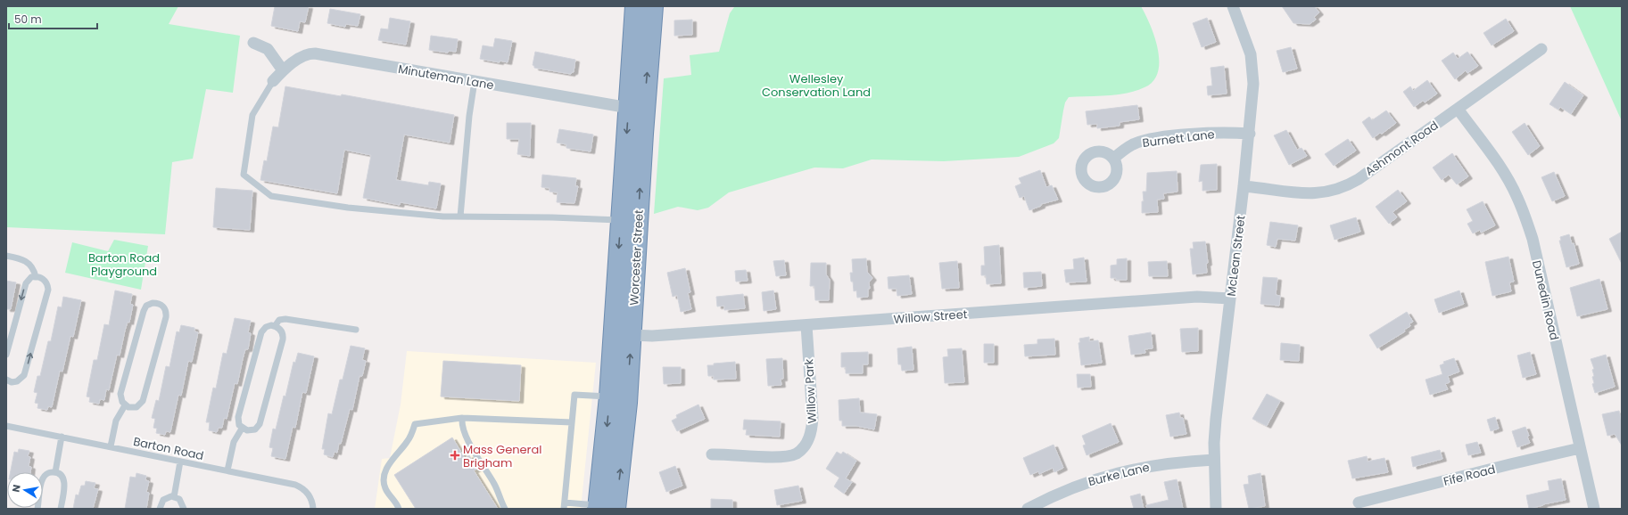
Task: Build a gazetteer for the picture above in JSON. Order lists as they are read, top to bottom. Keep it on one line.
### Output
{"streets":{"highway":["Worcester Street"],"street":["Minuteman Lane","Burnett Lane","Ashmont Road","McLean Street","Dunedin Road","Willow Street","Willow Park","Burke Lane","Fife Road"],"lane":["Barton Road"]},"crossings":[["Minuteman Lane","Worcester Street"],["Burnett Lane","McLean Street"],["Ashmont Road","McLean Street"],["Ashmont Road","Dunedin Road"],["McLean Street","Willow Street"],["McLean Street","Burke Lane"],["Worcester Street","Willow Street"],["Dunedin Road","Fife Road"],["Willow Street","Willow Park"]],"parks":["Wellesley Conservation Land","Barton Road Playground"],"places":{"health":["Mass General Brigham"]},"scale_bar":"50 m","north":"left"}
